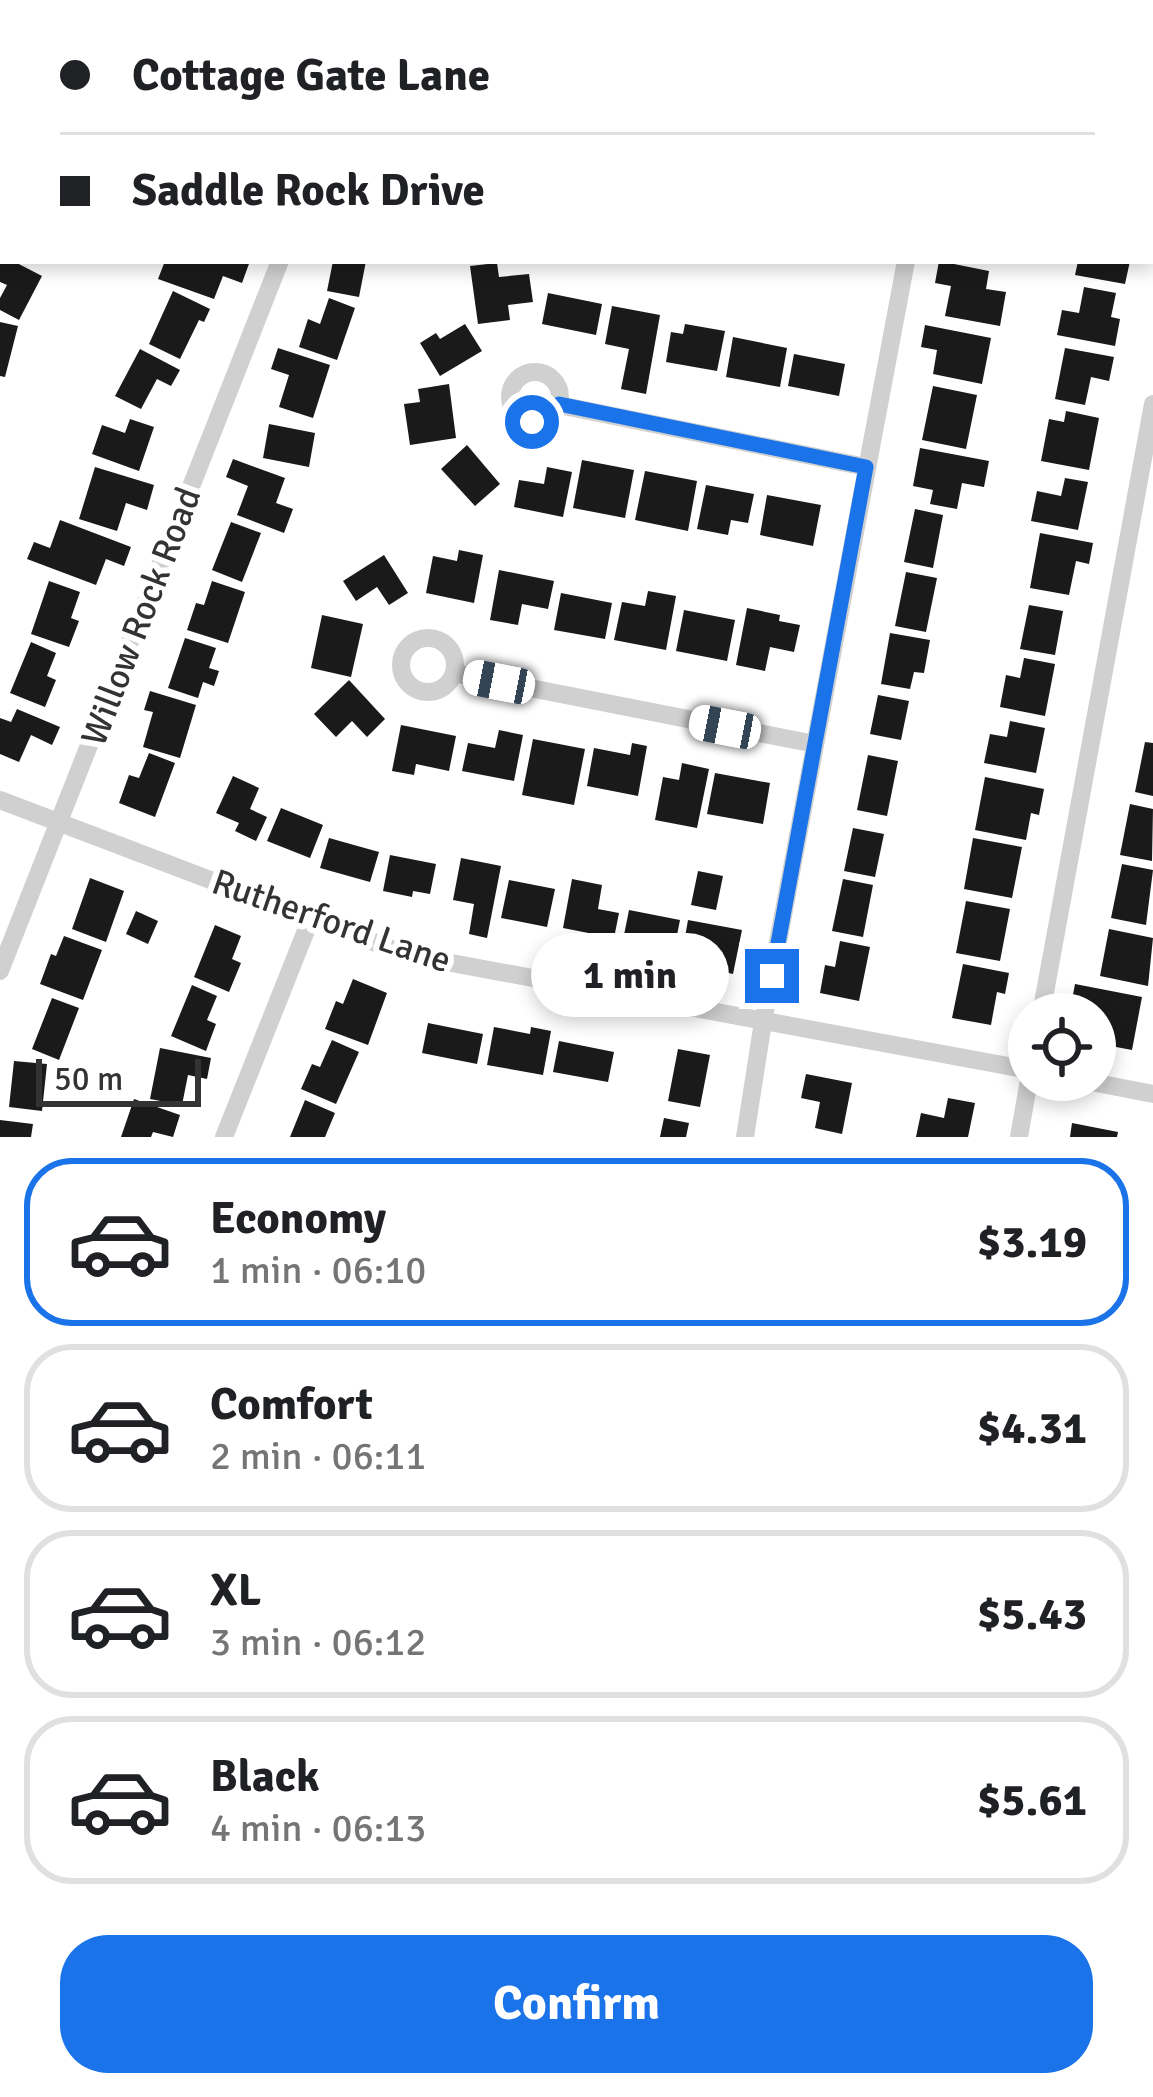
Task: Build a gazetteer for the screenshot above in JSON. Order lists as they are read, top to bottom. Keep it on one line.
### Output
{"streets":{"street":["Willow Rock Road","Rutherford Lane"]},"crossings":[["Willow Rock Road","Rutherford Lane"]],"scale_bar":"50 m","page":{"banner":["Cottage Gate Lane","Saddle Rock Drive"],"bubble":"1 min","scale":"50 m","list":[{"name":"Economy","note":"1 min · 06:10","value":"$3.19"},{"name":"Comfort","note":"2 min · 06:11","value":"$4.31"},{"name":"XL","note":"3 min · 06:12","value":"$5.43"},{"name":"Black","note":"4 min · 06:13","value":"$5.61"}],"buttons":"Confirm"}}
